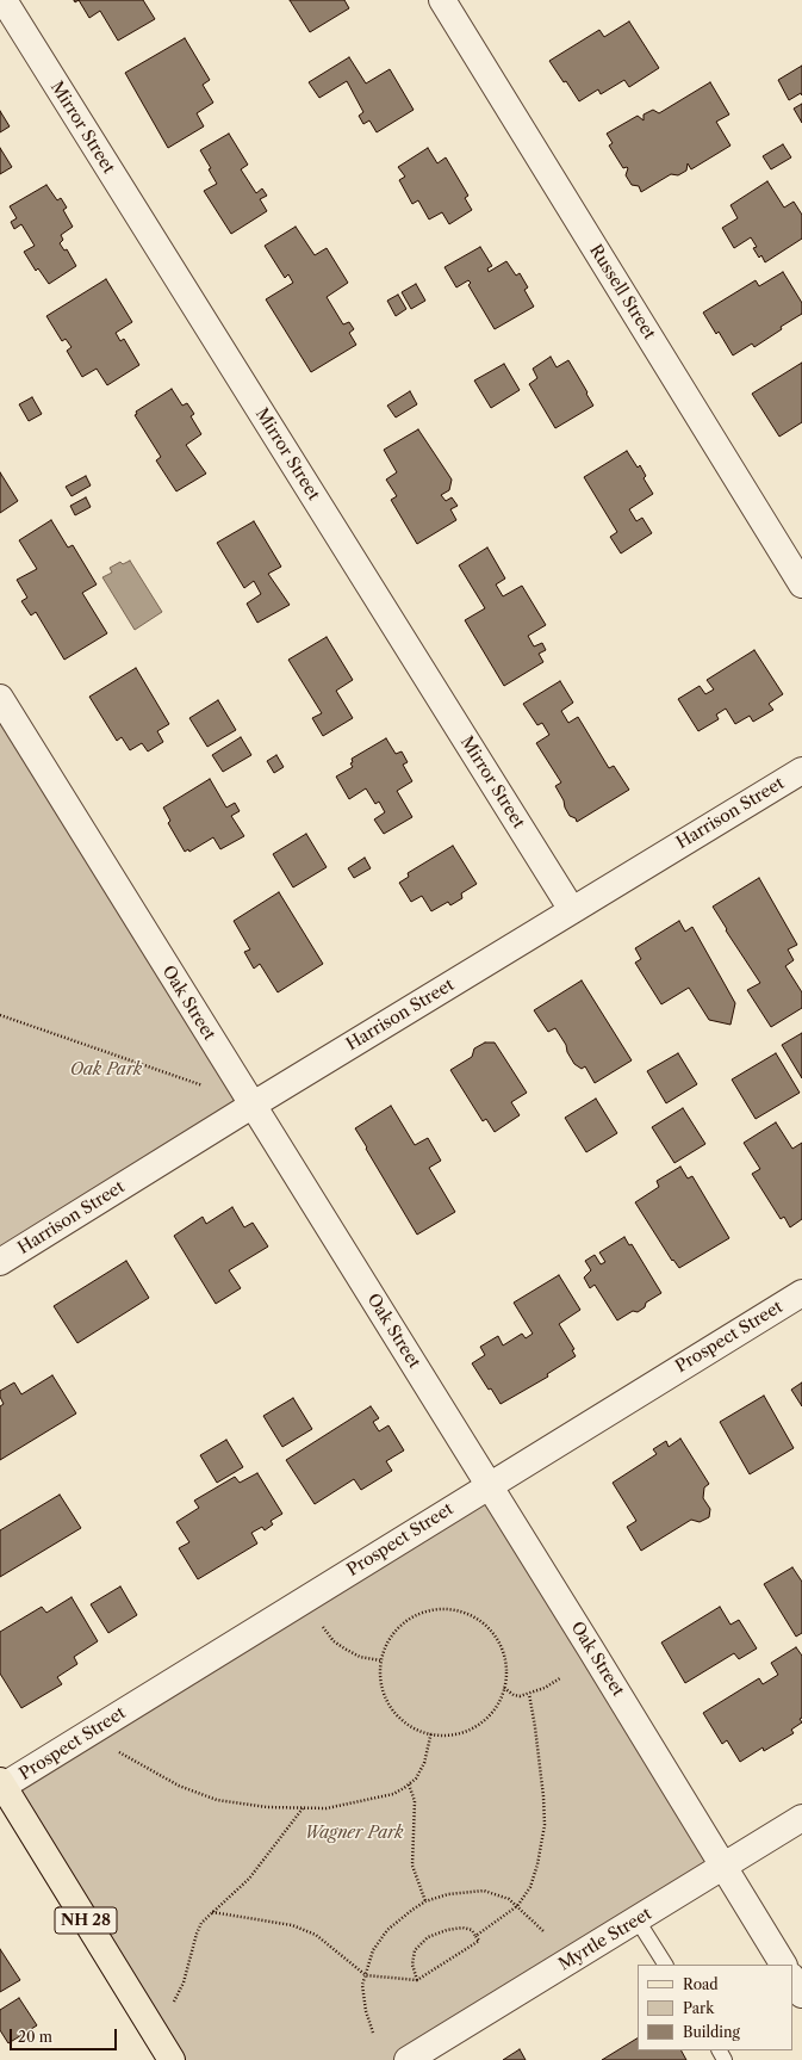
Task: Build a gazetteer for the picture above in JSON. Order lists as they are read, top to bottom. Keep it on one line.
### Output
{"streets":{"main road":["NH 28"],"street":["Mirror Street","Russell Street","Harrison Street","Oak Street","Prospect Street","Myrtle Street"]},"crossings":[["Mirror Street","Harrison Street"],["Harrison Street","Oak Street"],["Oak Street","Prospect Street"],["Oak Street","Myrtle Street"],["Prospect Street","NH 28"]],"parks":["Oak Park","Wagner Park"],"legend":["Road","Park","Building"],"scale_bar":"20 m"}
